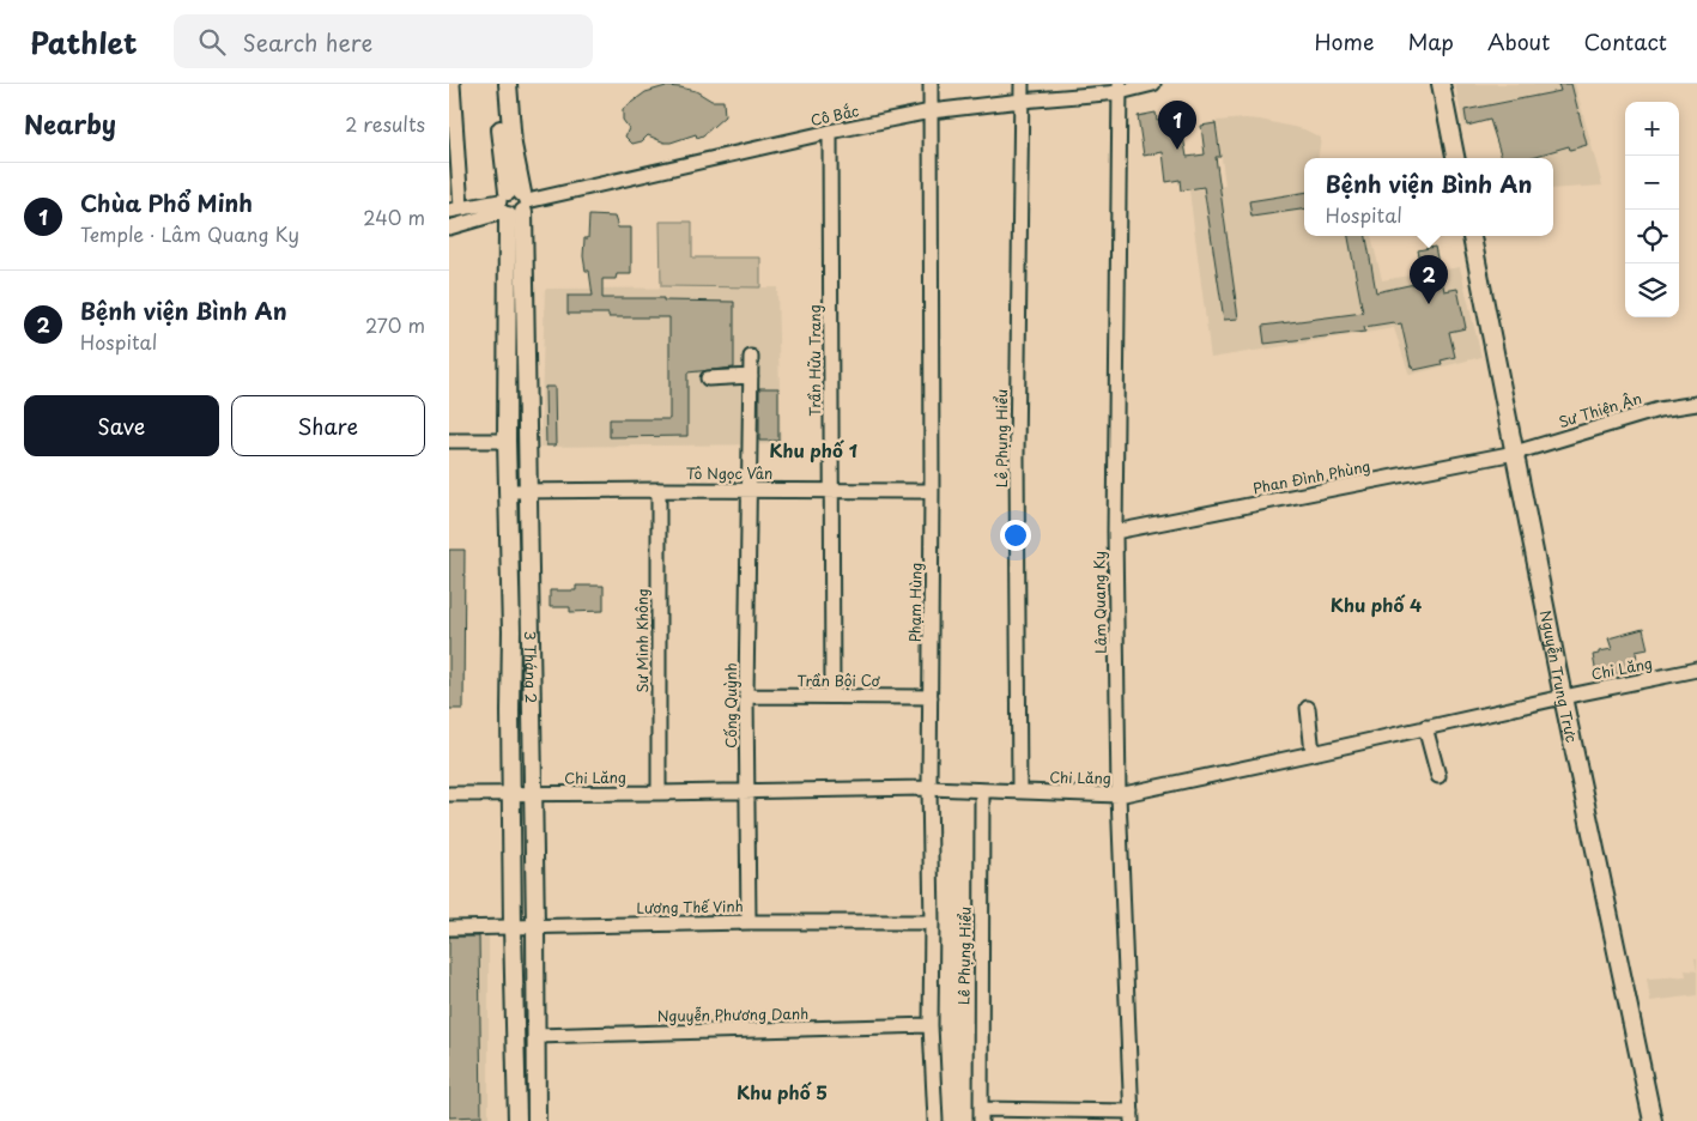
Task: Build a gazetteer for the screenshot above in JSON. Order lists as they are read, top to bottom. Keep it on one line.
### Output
{"streets":{"main road":["3 Tháng 2","Nguyễn Trung Trực"],"street":["Cô Bắc","Trần Hữu Trang","Sư Thiện Ân","Lê Phụng Hiểu","Tô Ngọc Vân","Phan Đình Phùng","Phạm Hùng","Lâm Quang Ky","Sư Minh Không","Chi Lăng","Trần Bội Cơ","Cống Quỳnh","Lương Thế Vinh","Nguyễn Phương Danh"]},"crossings":[["Cô Bắc","Trần Hữu Trang"],["Cô Bắc","Lê Phụng Hiểu"],["Cô Bắc","Phạm Hùng"],["Cô Bắc","Lâm Quang Ky"],["Cô Bắc","3 Tháng 2"],["Trần Hữu Trang","Tô Ngọc Vân"],["Trần Hữu Trang","Trần Bội Cơ"],["Sư Thiện Ân","Phan Đình Phùng"],["Sư Thiện Ân","Nguyễn Trung Trực"],["Lê Phụng Hiểu","Chi Lăng"],["Tô Ngọc Vân","Phạm Hùng"],["Tô Ngọc Vân","Sư Minh Không"],["Tô Ngọc Vân","3 Tháng 2"],["Tô Ngọc Vân","Cống Quỳnh"],["Phan Đình Phùng","Lâm Quang Ky"],["Phan Đình Phùng","Nguyễn Trung Trực"],["Phạm Hùng","Chi Lăng"],["Phạm Hùng","Trần Bội Cơ"],["Phạm Hùng","Lương Thế Vinh"],["Phạm Hùng","Nguyễn Phương Danh"],["Lâm Quang Ky","Chi Lăng"],["Sư Minh Không","Chi Lăng"],["3 Tháng 2","Chi Lăng"],["3 Tháng 2","Lương Thế Vinh"],["3 Tháng 2","Nguyễn Phương Danh"],["Chi Lăng","Nguyễn Trung Trực"],["Chi Lăng","Cống Quỳnh"],["Trần Bội Cơ","Cống Quỳnh"],["Cống Quỳnh","Lương Thế Vinh"]],"districts":["Khu phố 1","Khu phố 4","Khu phố 5"],"page":{"header":"Pathlet","search":"Search here","nav":["Home","Map","About","Contact"],"heading":["Nearby","2 results"],"pins":["1","2"],"map_buttons":["+","−"],"popup":["Bệnh viện Bình An","Hospital"],"list":[{"mark":"1","name":"Chùa Phổ Minh","note":"Temple · Lâm Quang Ky","value":"240 m"},{"mark":"2","name":"Bệnh viện Bình An","note":"Hospital","value":"270 m"}],"buttons":["Save","Share"]}}
